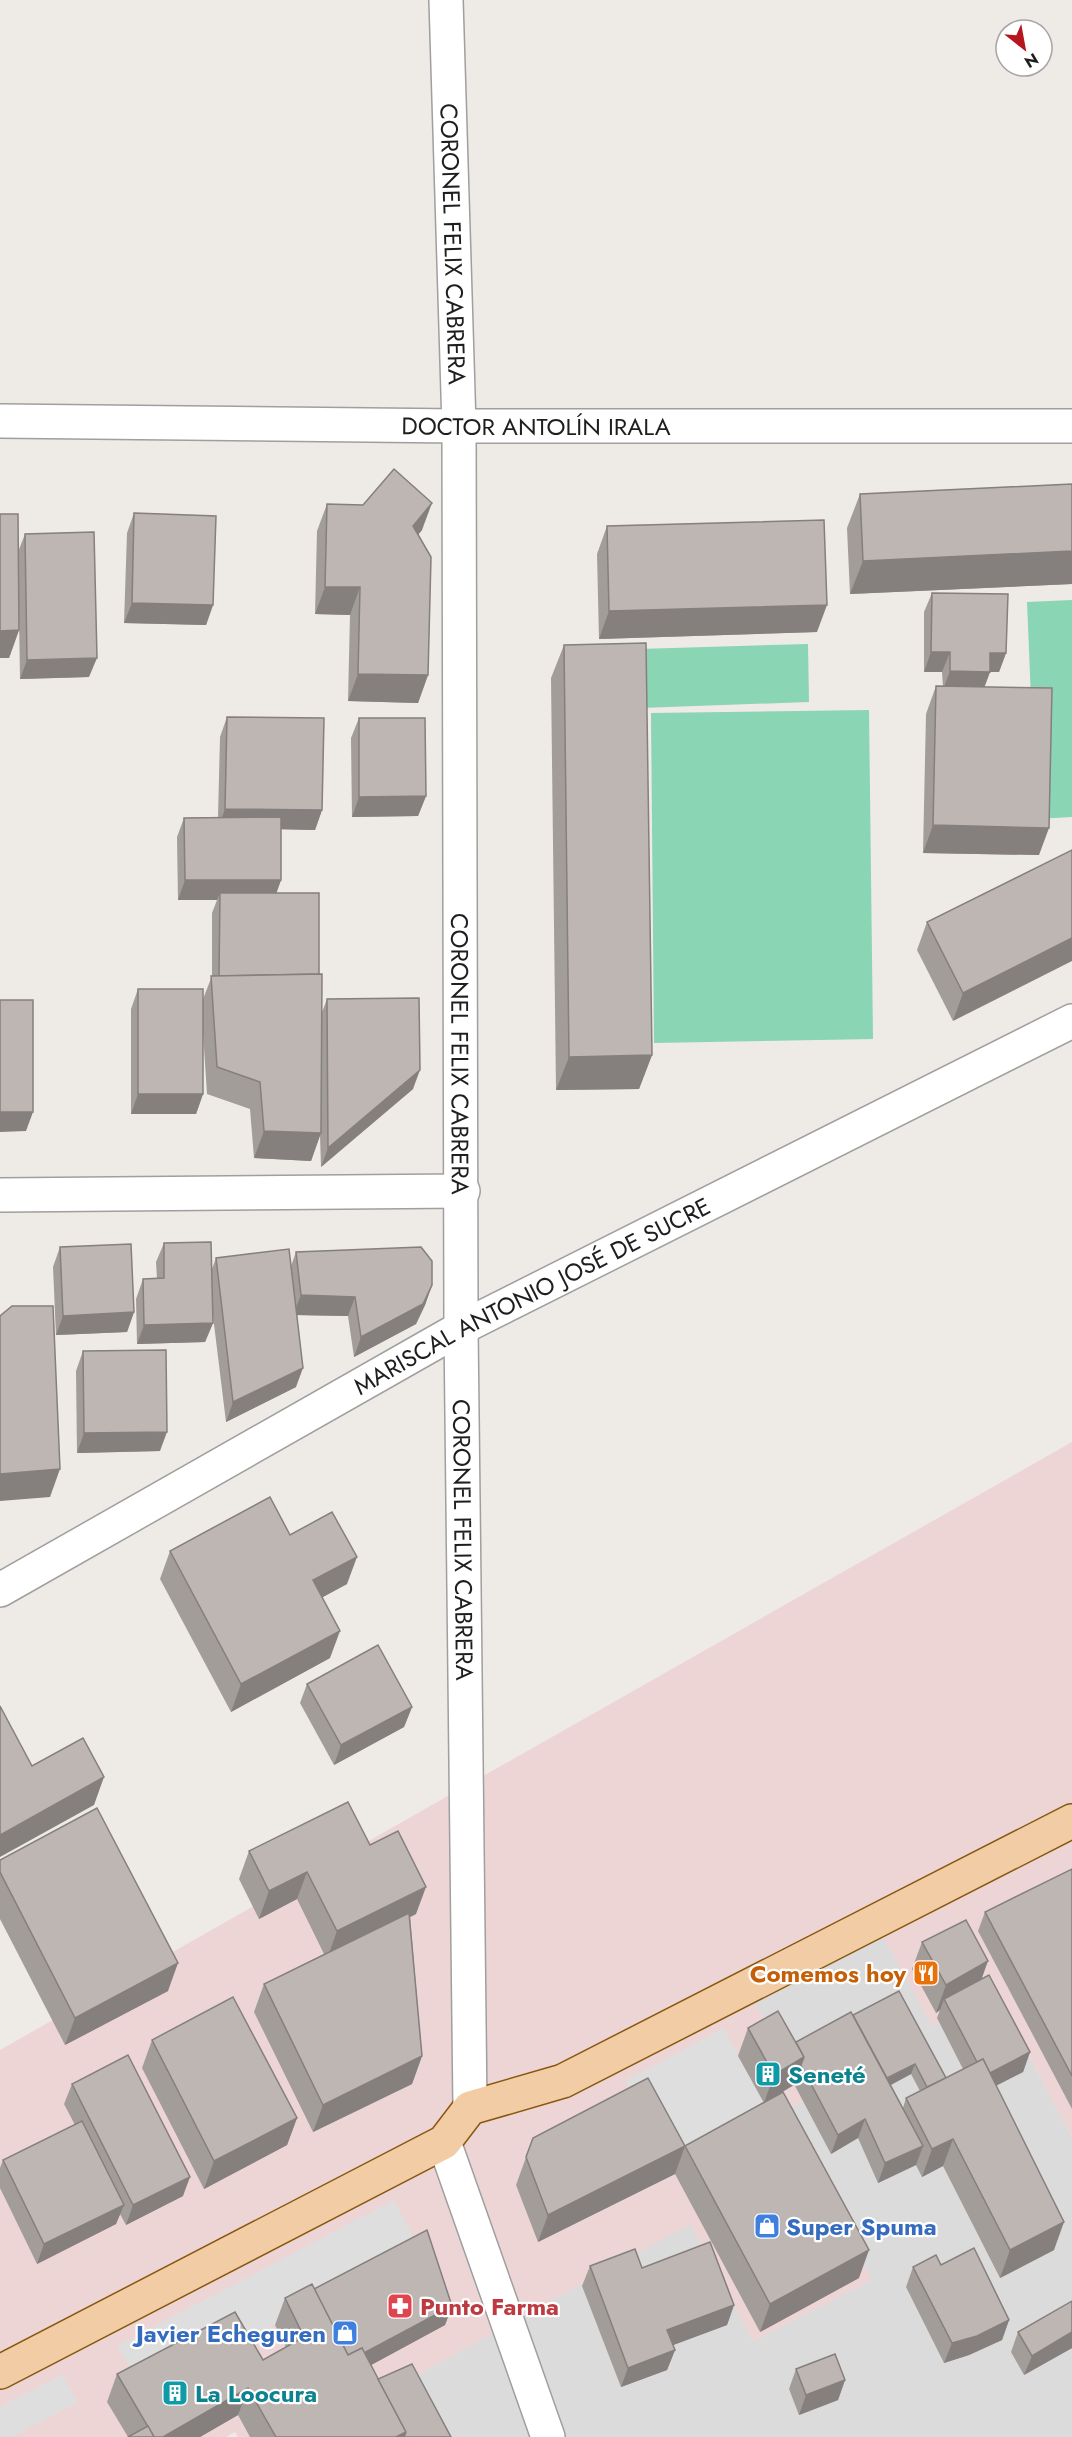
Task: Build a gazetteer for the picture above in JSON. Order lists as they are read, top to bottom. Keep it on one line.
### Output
{"streets":{"street":["CORONEL FELIX CABRERA","DOCTOR ANTOLÍN IRALA","MARISCAL ANTONIO JOSÉ DE SUCRE"]},"crossings":[["CORONEL FELIX CABRERA","DOCTOR ANTOLÍN IRALA"],["CORONEL FELIX CABRERA","MARISCAL ANTONIO JOSÉ DE SUCRE"]],"places":{"restaurant":["Comemos hoy"],"building":["Seneté","La Loocura"],"shop":["Super Spuma","Javier Echeguren"],"pharmacy":["Punto Farma"]},"north":"bottom right"}
